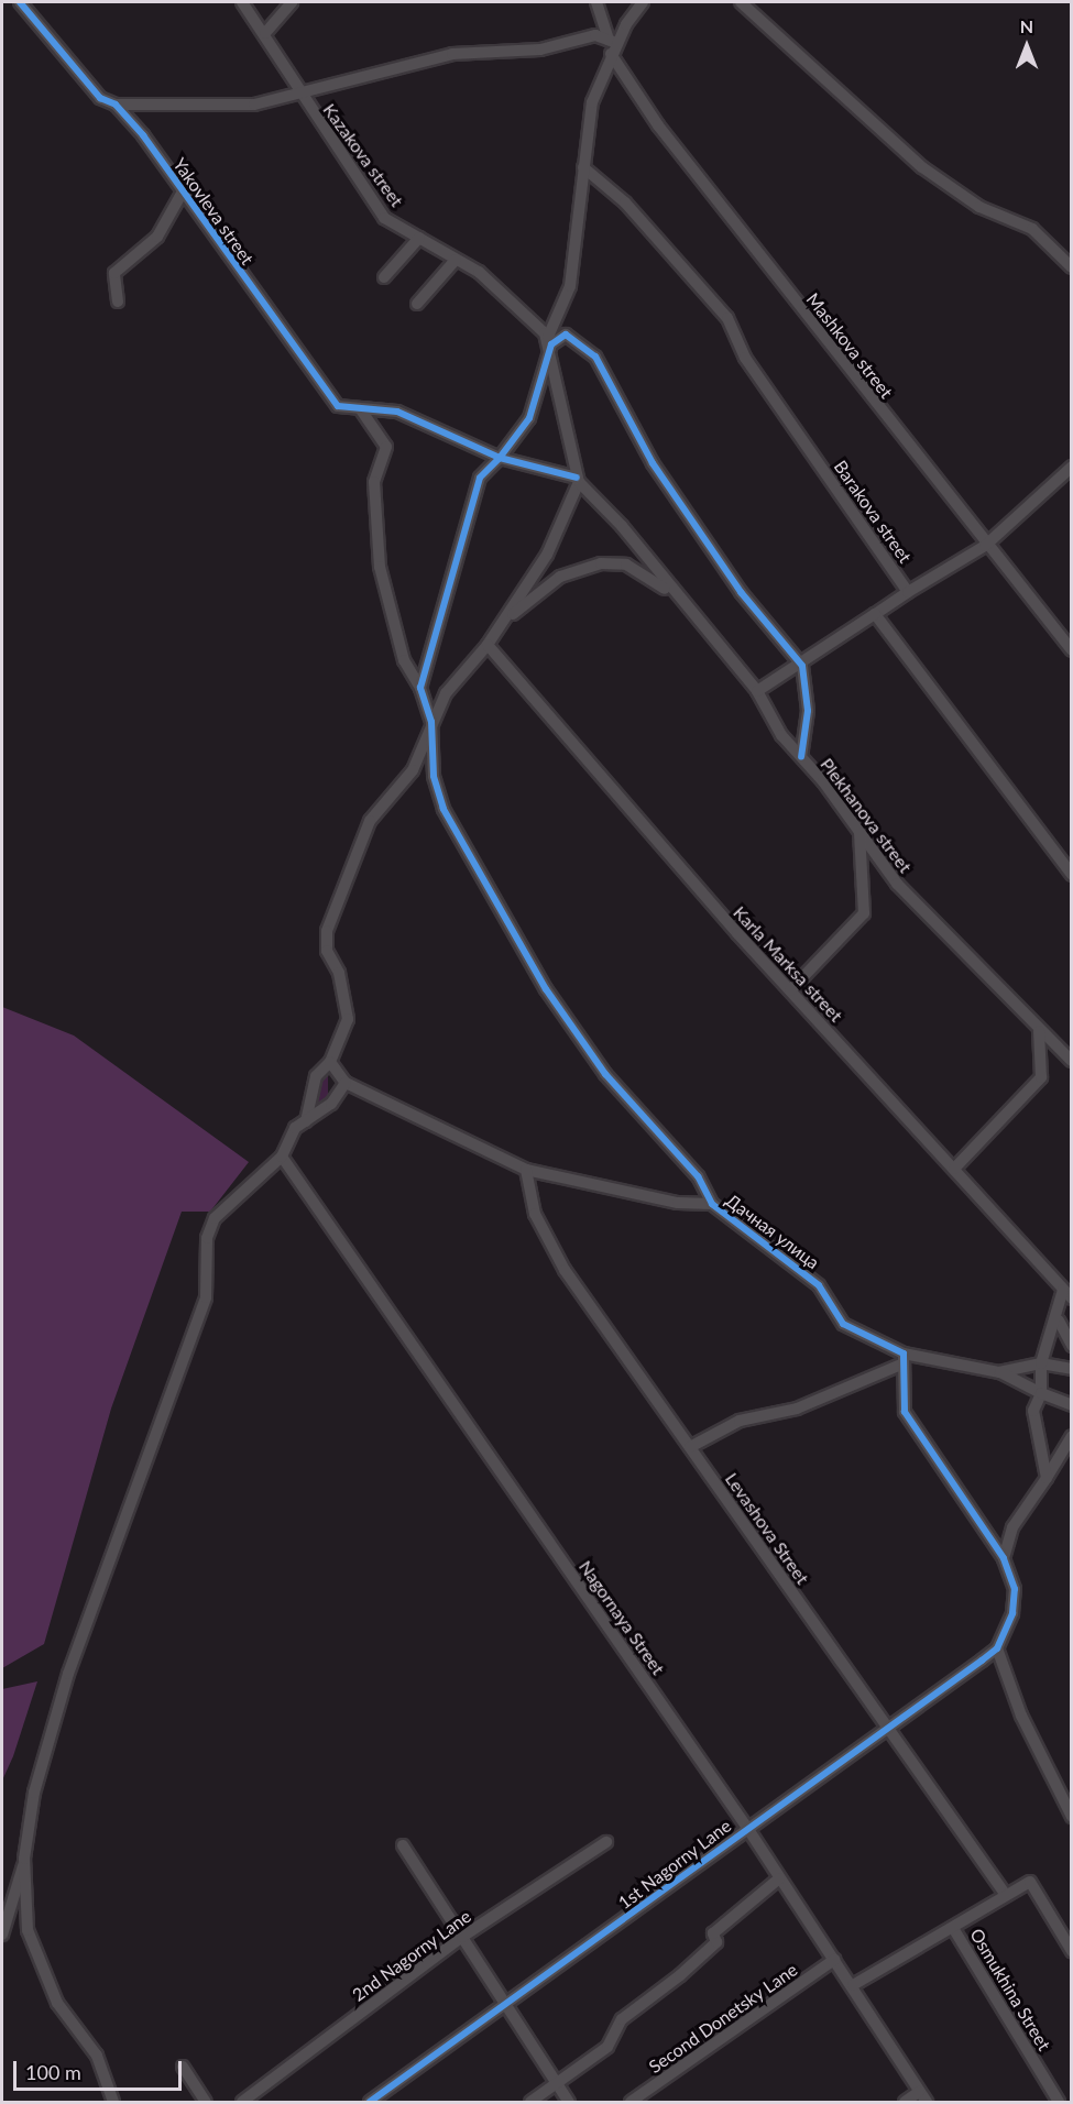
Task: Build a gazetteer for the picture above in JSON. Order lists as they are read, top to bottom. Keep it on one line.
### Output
{"streets":{"street":["Kazakova street","Yakovleva street","Mashkova street","Barakova street","Plekhanova street","Karla Marksa street","Дачная улица","Levashova Street","Nagornaya Street","1st Nagorny Lane","2nd Nagorny Lane","Osmukhina Street","Second Donetsky Lane"]},"crossings":[["Yakovleva street","Plekhanova street"],["Barakova street","Plekhanova street"],["Levashova Street","1st Nagorny Lane"],["Nagornaya Street","1st Nagorny Lane"],["Nagornaya Street","Second Donetsky Lane"]],"scale_bar":"100 m","north":"top"}
